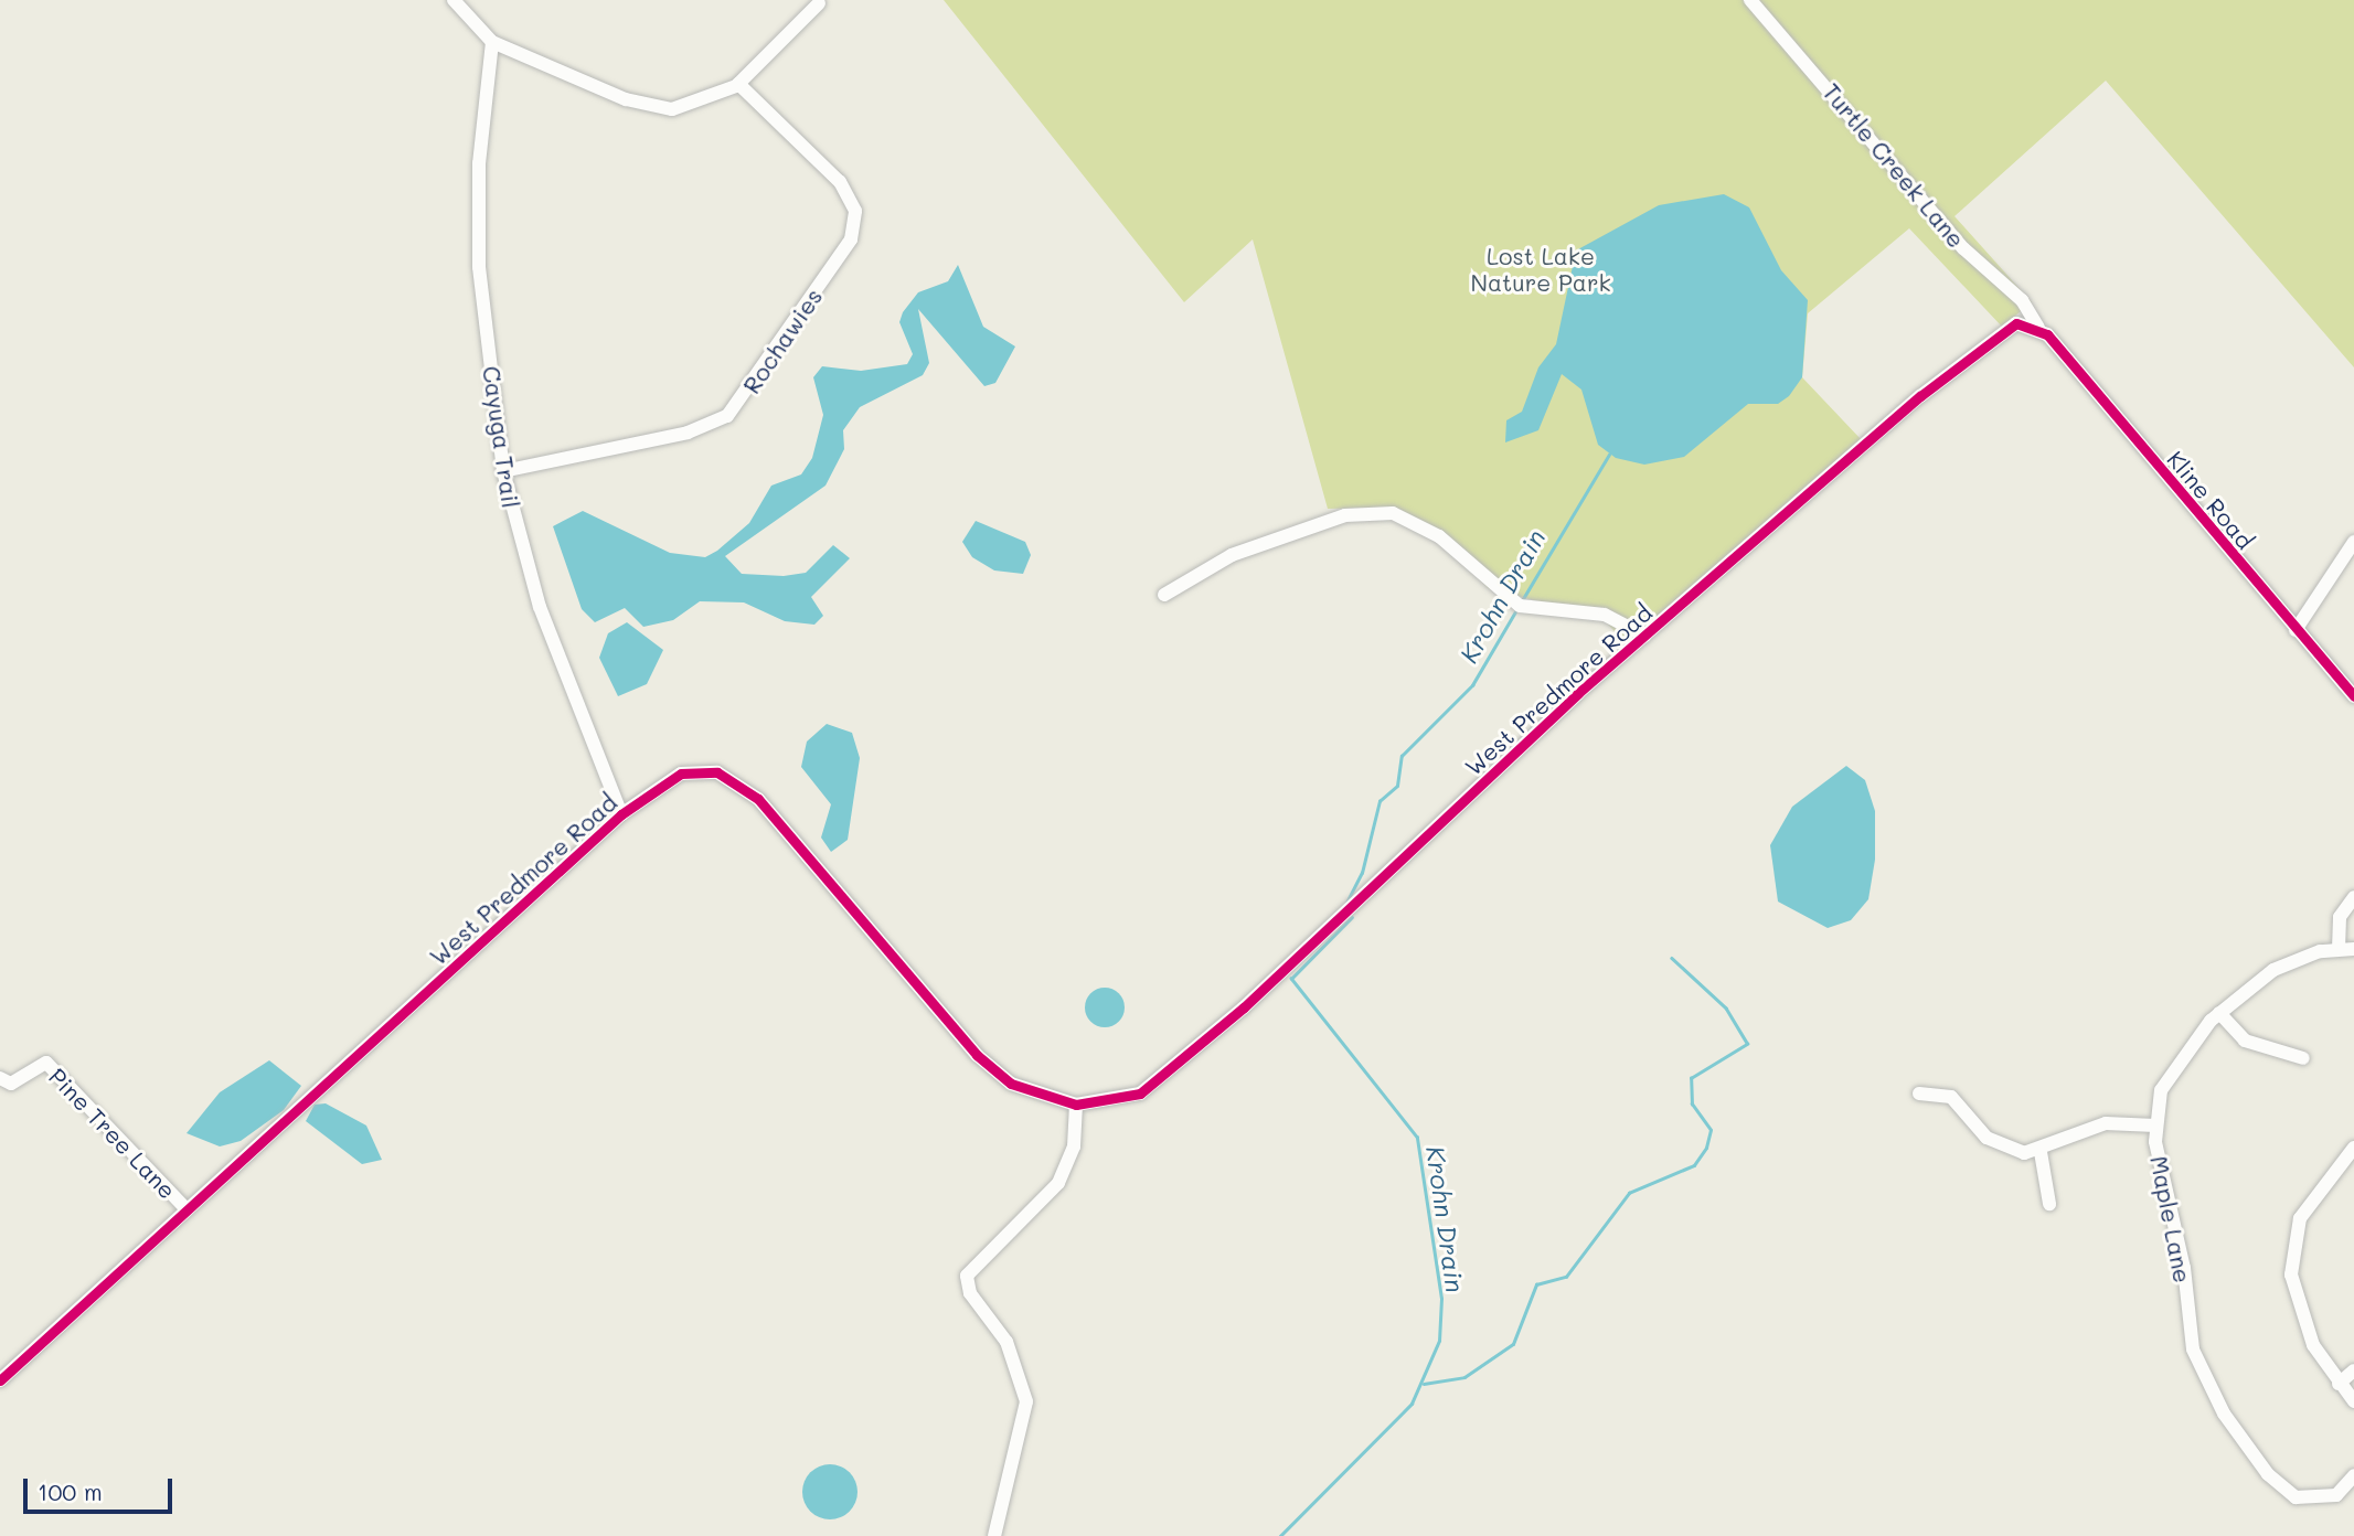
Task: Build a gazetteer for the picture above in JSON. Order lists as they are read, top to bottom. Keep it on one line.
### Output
{"streets":{"street":["Turtle Creek Lane","Rochawies","Cayuga Trail","Kline Road","West Predmore Road","Pine Tree Lane","Maple Lane"]},"crossings":[["Turtle Creek Lane","Kline Road"],["Turtle Creek Lane","West Predmore Road"],["Rochawies","Cayuga Trail"],["Cayuga Trail","West Predmore Road"],["Kline Road","West Predmore Road"],["West Predmore Road","Pine Tree Lane"]],"water":["Krohn Drain"],"parks":["Lost Lake Nature Park"],"scale_bar":"100 m"}
